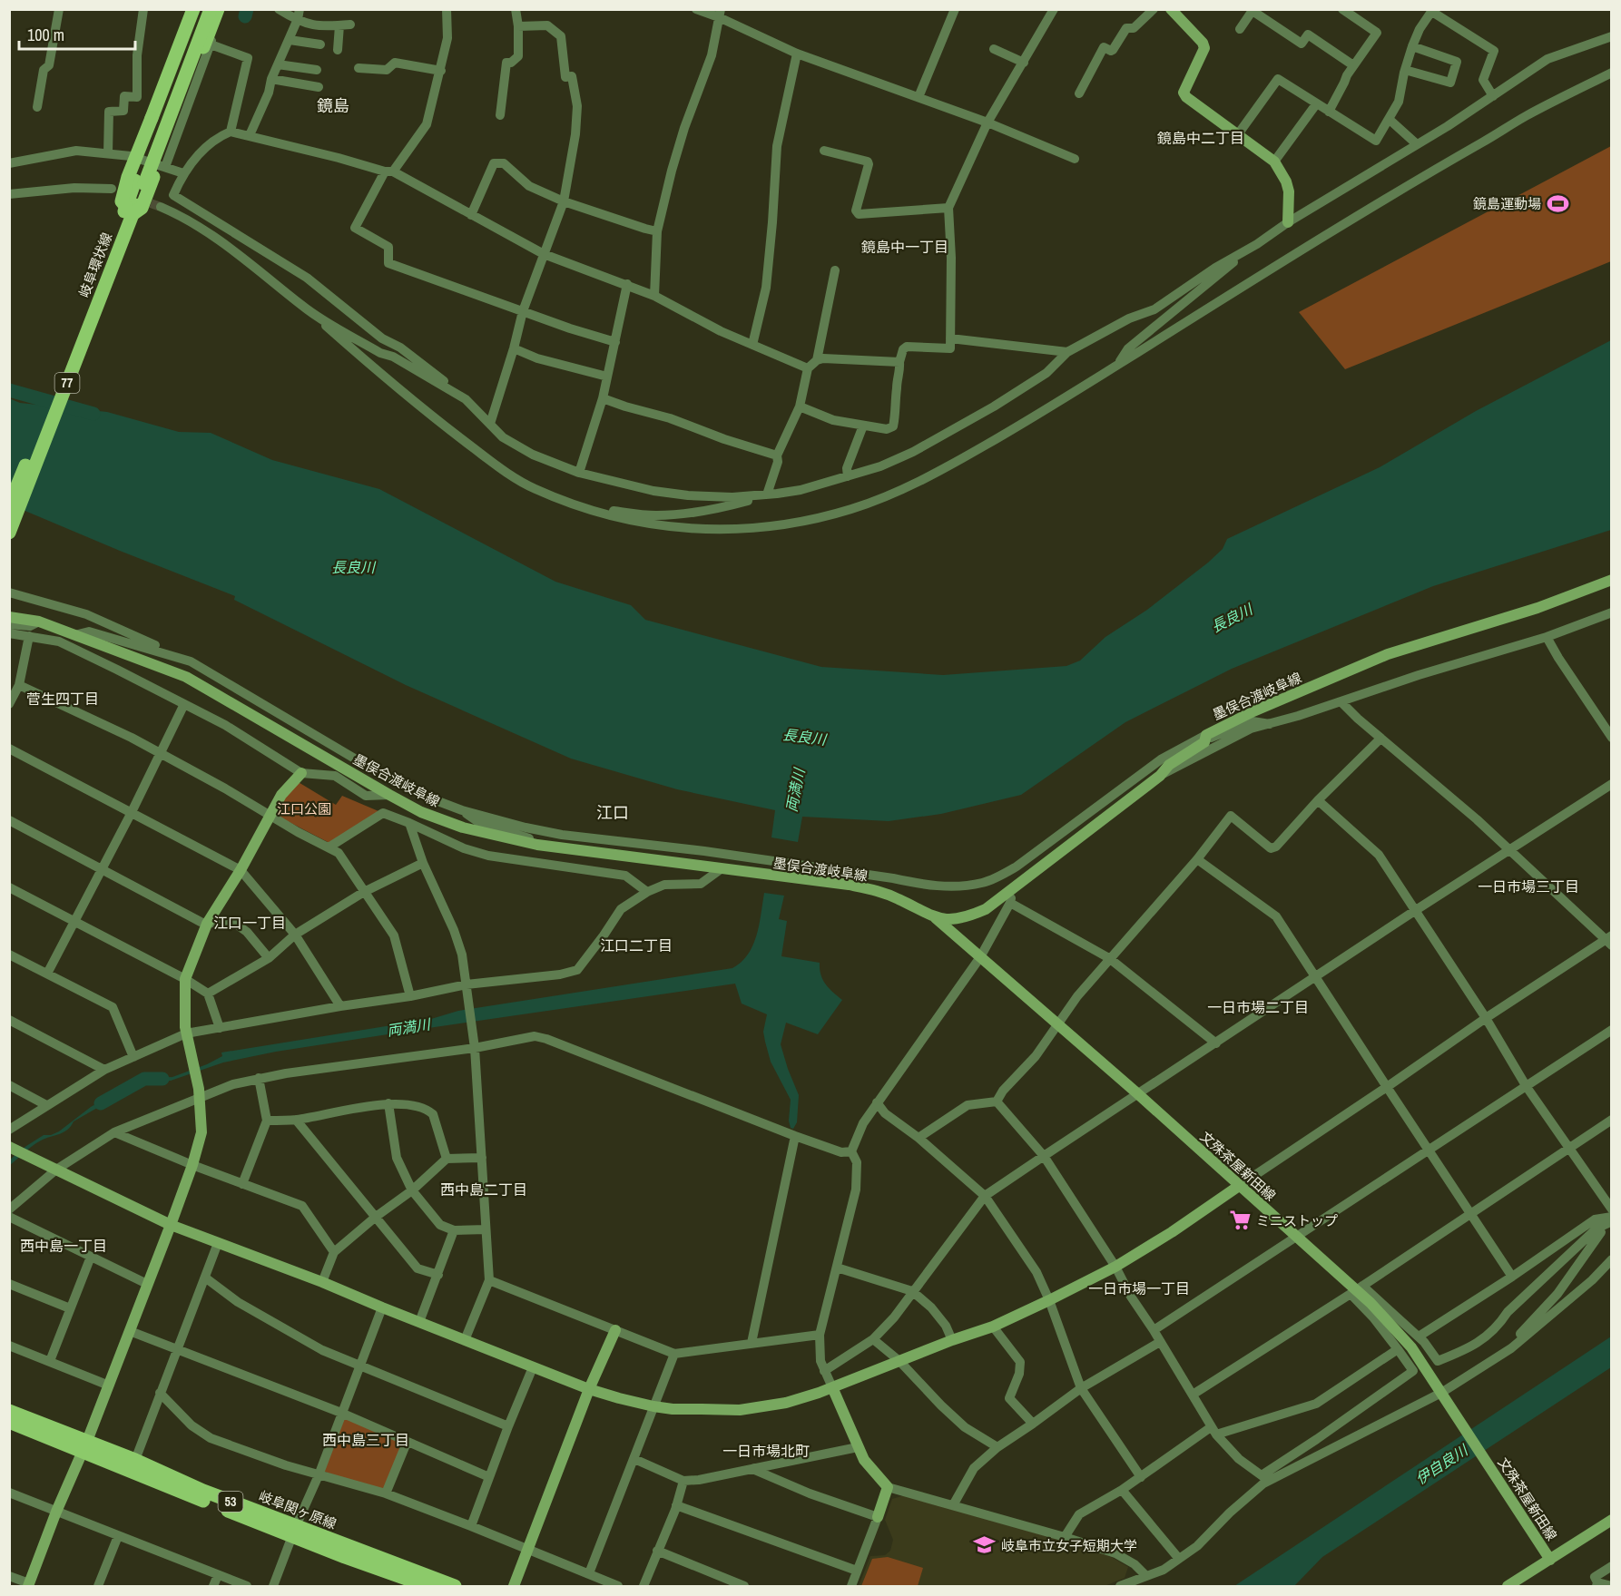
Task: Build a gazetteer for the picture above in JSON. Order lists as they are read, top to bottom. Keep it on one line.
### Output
{"streets":{"main road":["岐阜環状線","77","墨俣合渡岐阜線","文殊茶屋新田線","53","岐阜関ヶ原線"]},"crossings":[["岐阜環状線","77"],["墨俣合渡岐阜線","文殊茶屋新田線"]],"districts":["鏡島","鏡島中二丁目","鏡島中一丁目","菅生四丁目","江口","一日市場三丁目","江口一丁目","江口二丁目","一日市場二丁目","西中島二丁目","西中島一丁目","一日市場一丁目","西中島三丁目","一日市場北町"],"water":["長良川","両満川","伊自良川"],"parks":["江口公園"],"places":{"sports":["鏡島運動場"],"supermarket":["ミニストップ"],"school or university":["岐阜市立女子短期大学"]},"scale_bar":"100 m"}
